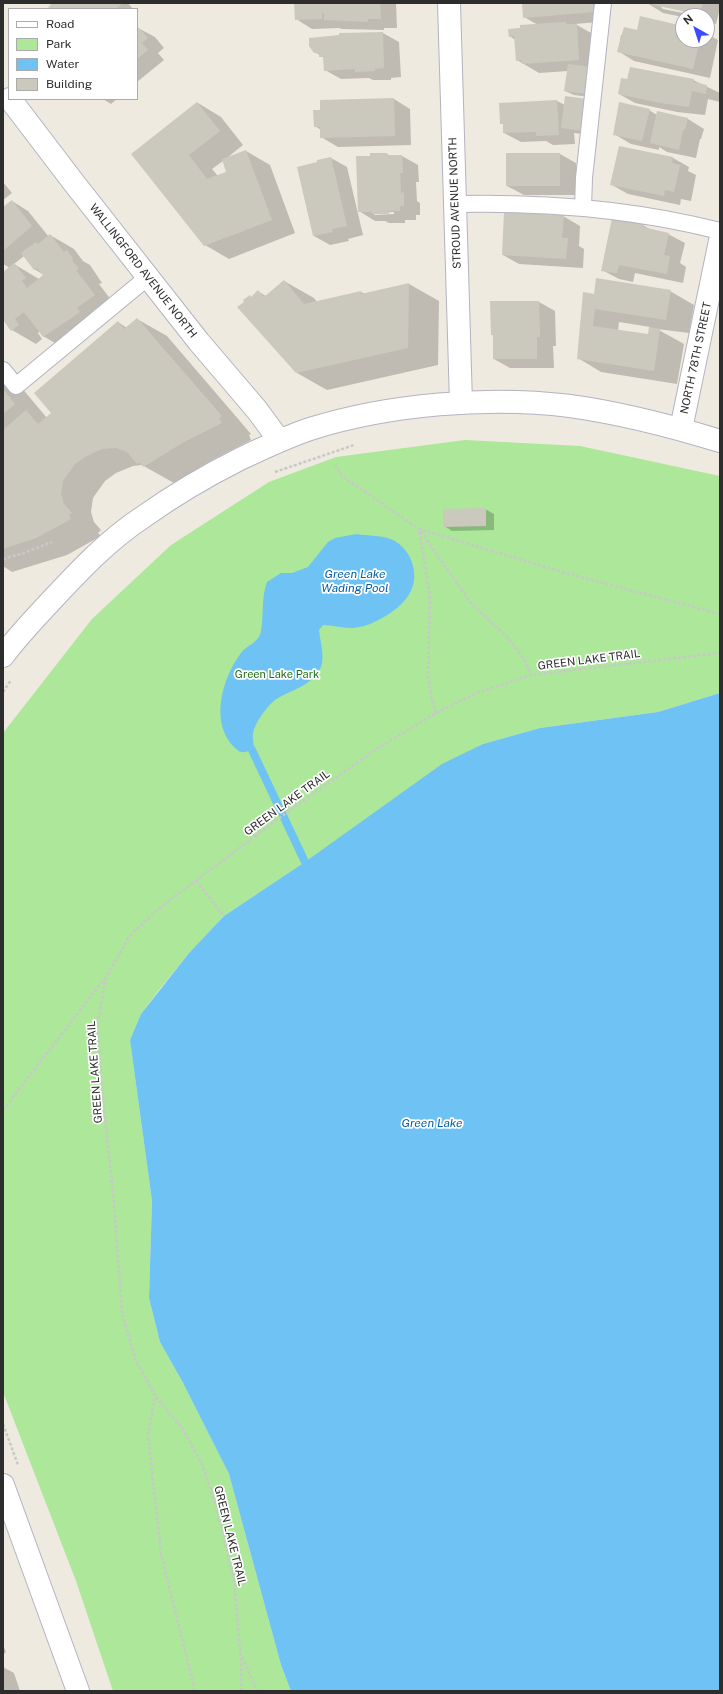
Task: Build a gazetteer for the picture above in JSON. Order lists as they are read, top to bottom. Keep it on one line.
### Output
{"streets":{"street":["STROUD AVENUE NORTH","WALLINGFORD AVENUE NORTH","NORTH 78TH STREET"],"path":["GREEN LAKE TRAIL"]},"water":["Green Lake Wading Pool","Green Lake"],"parks":["Green Lake Park"],"legend":["Road","Park","Water","Building"],"north":"top left"}
